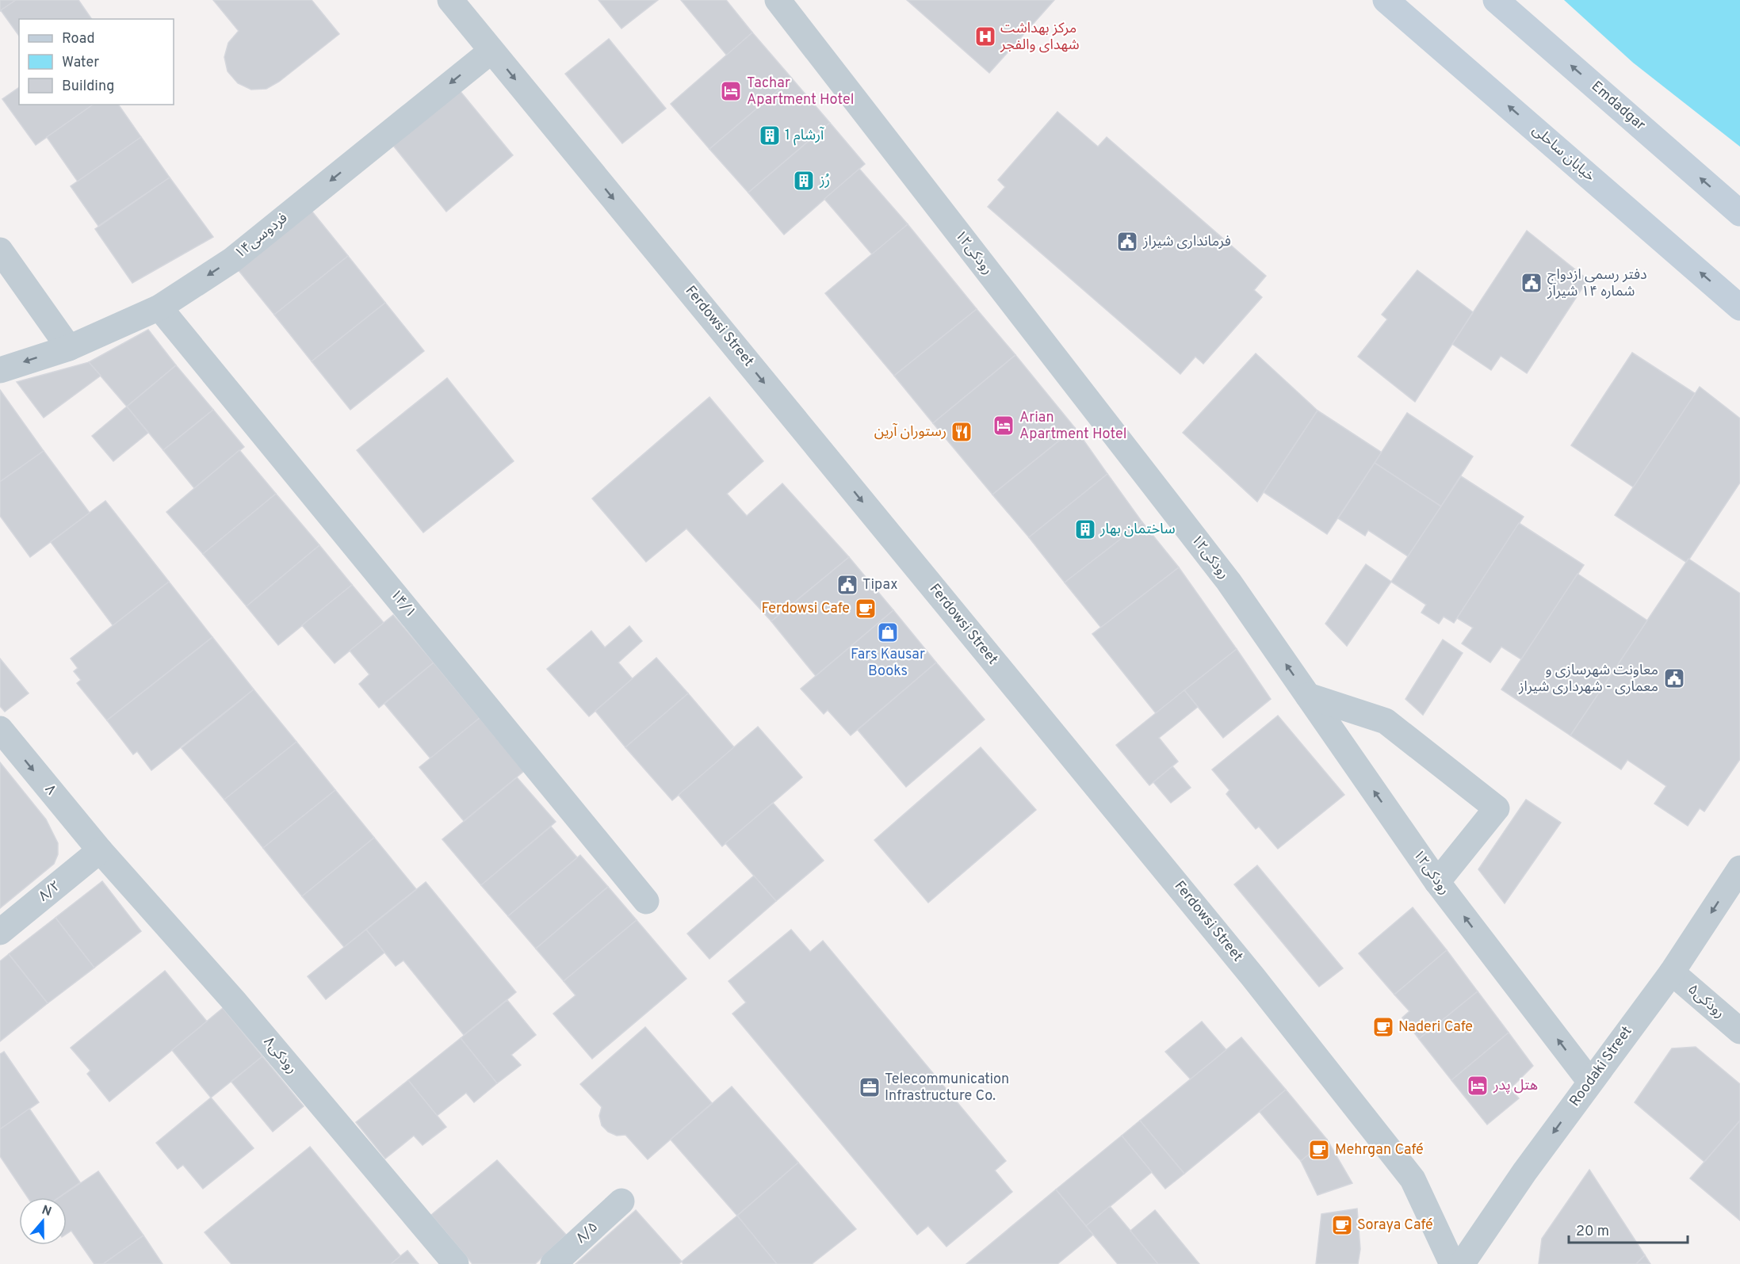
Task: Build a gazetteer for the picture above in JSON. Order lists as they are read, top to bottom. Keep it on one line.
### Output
{"streets":{"main road":["Emdadgar","خیابان ساحلی"],"street":["فردوسی۱۴","رودکی۱۲","Ferdowsi Street","۱۴/۱","۸","۸/۲","رودکی۵","رودکی۸","Roodaki Street","۸/۵"]},"crossings":[["فردوسی۱۴","Ferdowsi Street"],["فردوسی۱۴","۱۴/۱"],["رودکی۱۲","Roodaki Street"],["۸","۸/۲"],["۸","رودکی۸"],["۸/۲","رودکی۸"],["رودکی۵","Roodaki Street"]],"one_way":["Emdadgar","خیابان ساحلی","فردوسی۱۴","رودکی۱۲","Ferdowsi Street","۸","Roodaki Street"],"places":{"hospital":["مرکز بهداشت شهدای والفجر"],"hotel":["Tachar Apartment Hotel","Arian Apartment Hotel","هتل پدر"],"building":["آرشام 1","رُز","ساختمان بهار"],"public building":["فرمانداری شیراز","دفتر رسمی ازدواج شماره ۱۴ شیراز","Tipax","معاونت شهرسازی و معماری - شهرداری شیراز"],"restaurant":["رستوران آرین"],"cafe":["Ferdowsi Cafe","Naderi Cafe","Mehrgan Café","Soraya Café"],"shop":["Fars Kausar Books"],"office":["Telecommunication Infrastructure Co."]},"legend":["Road","Water","Building"],"scale_bar":"20 m","north":"top"}
